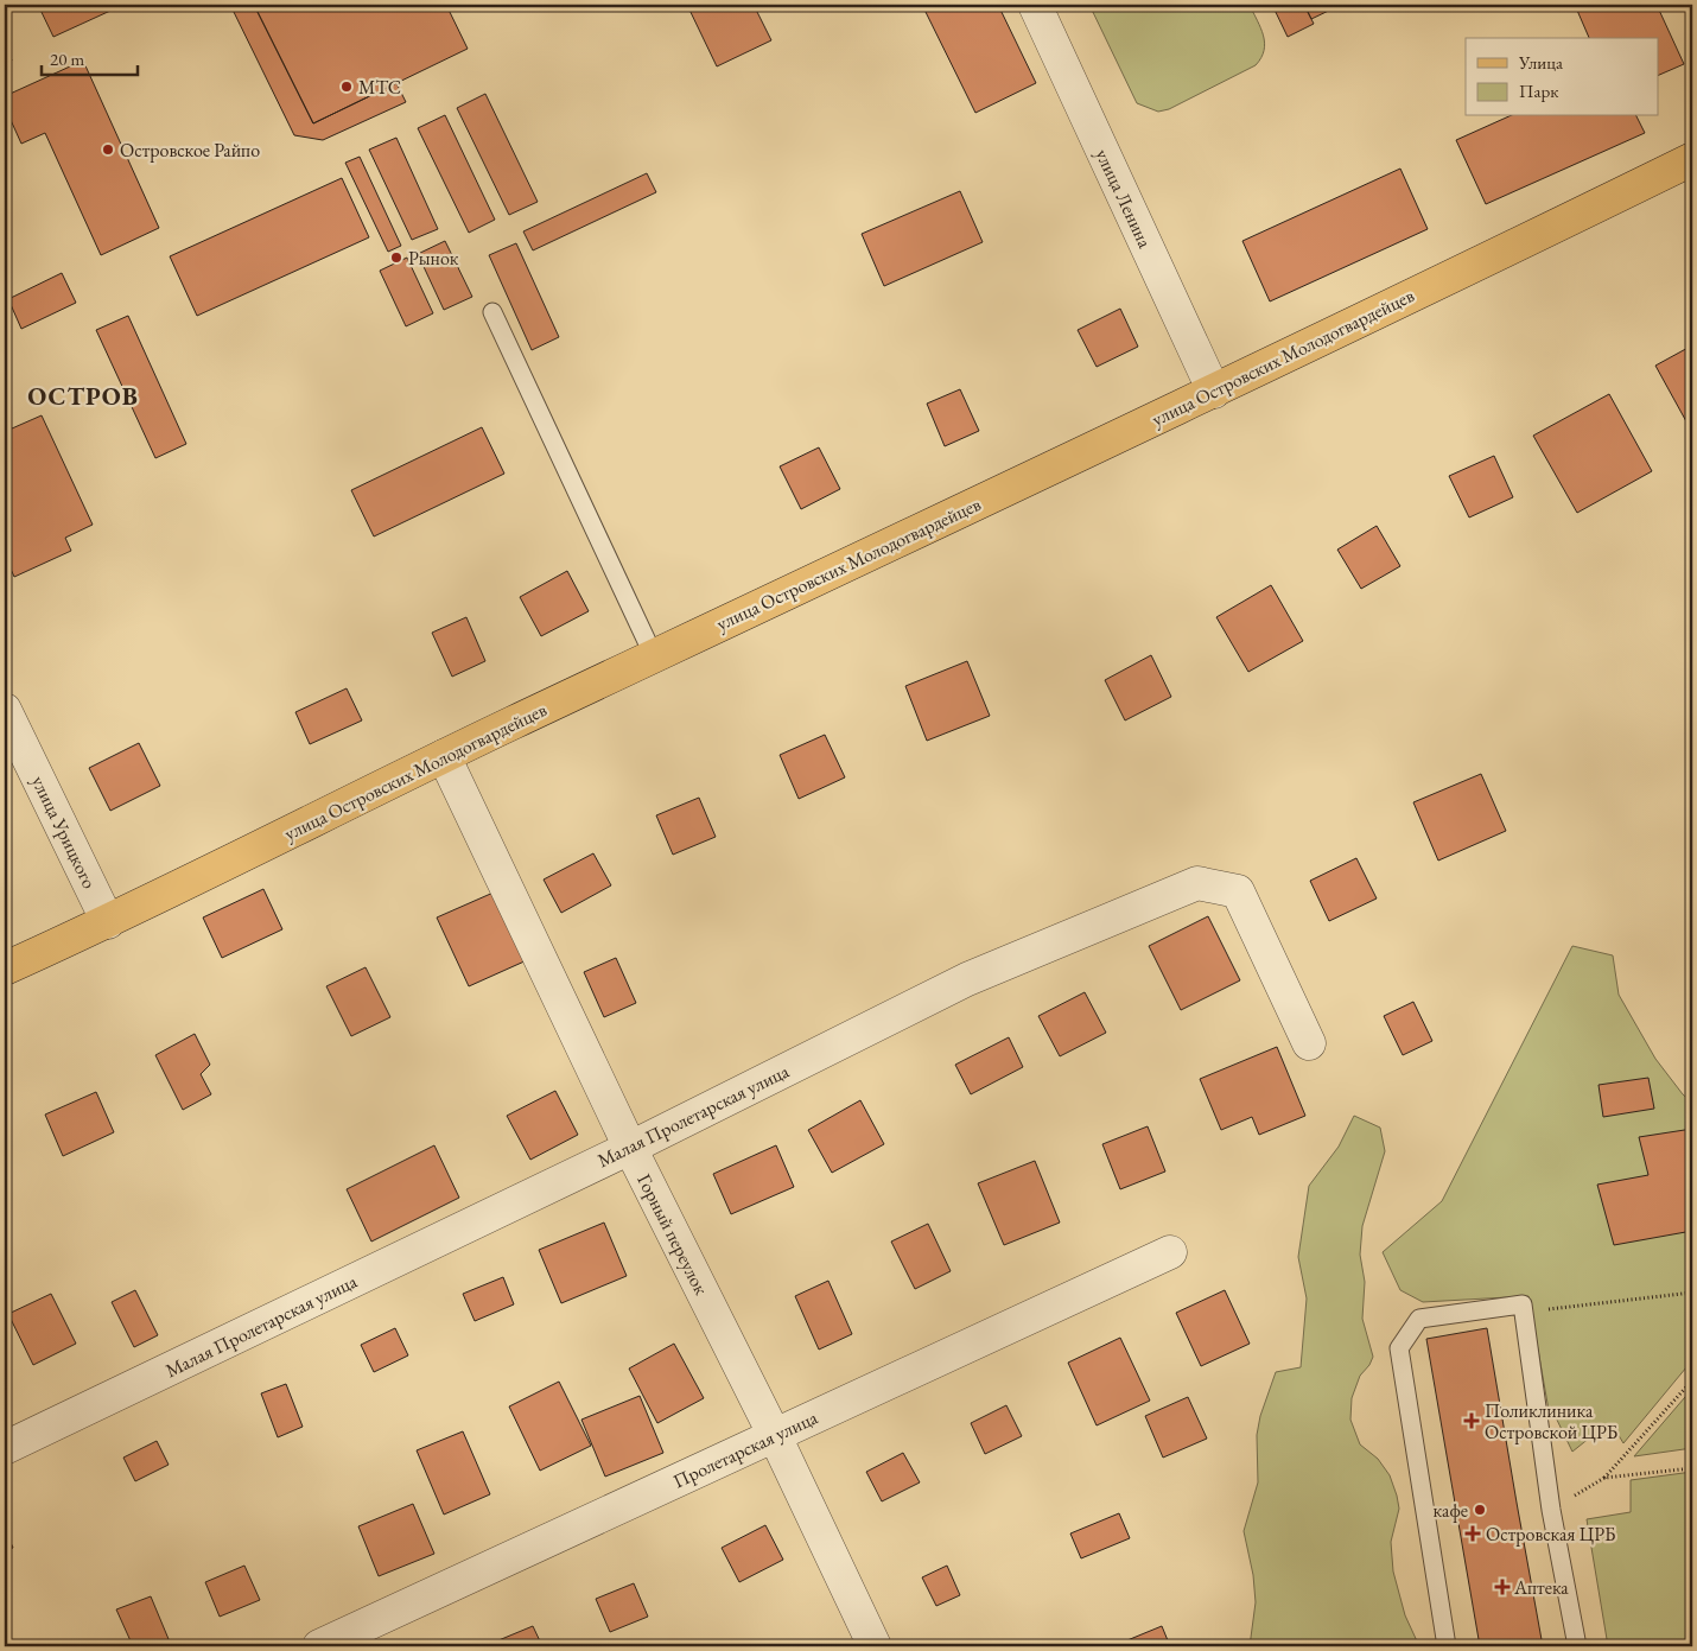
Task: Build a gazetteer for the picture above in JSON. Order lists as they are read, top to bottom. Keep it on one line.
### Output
{"streets":{"main road":["улица Островских Молодогвардейцев"],"street":["улица Ленина","улица Урицкого","Малая Пролетарская улица","Горный переулок","Пролетарская улица"]},"crossings":[["улица Ленина","улица Островских Молодогвардейцев"],["улица Островских Молодогвардейцев","улица Урицкого"],["улица Островских Молодогвардейцев","Горный переулок"],["Малая Пролетарская улица","Горный переулок"],["Горный переулок","Пролетарская улица"]],"districts":["ОСТРОВ"],"places":{"other":["МТС","Островское Райпо","Рынок","кафе"],"health":["Поликлиника Островской ЦРБ","Островская ЦРБ","Аптека"]},"legend":["Улица","Парк"],"scale_bar":"20 m"}
